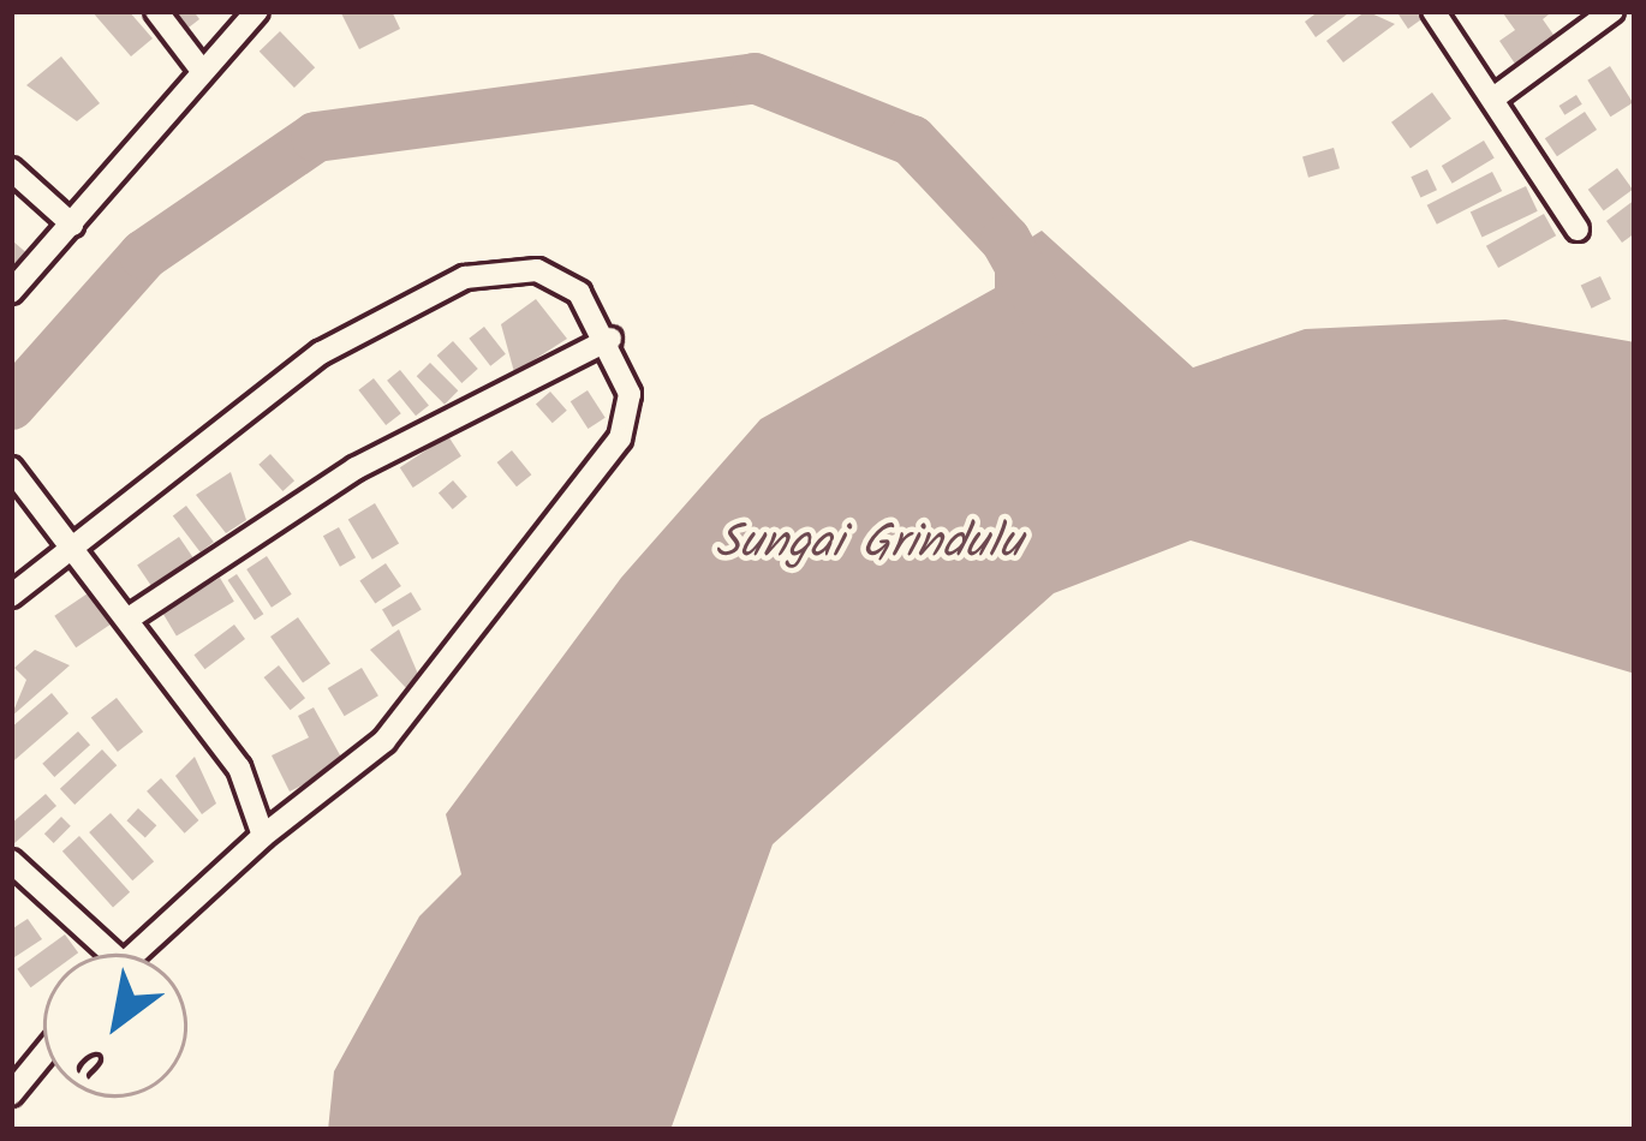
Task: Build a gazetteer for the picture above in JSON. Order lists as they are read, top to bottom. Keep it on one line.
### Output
{"water":["Sungai Grindulu"],"north":"bottom left"}
